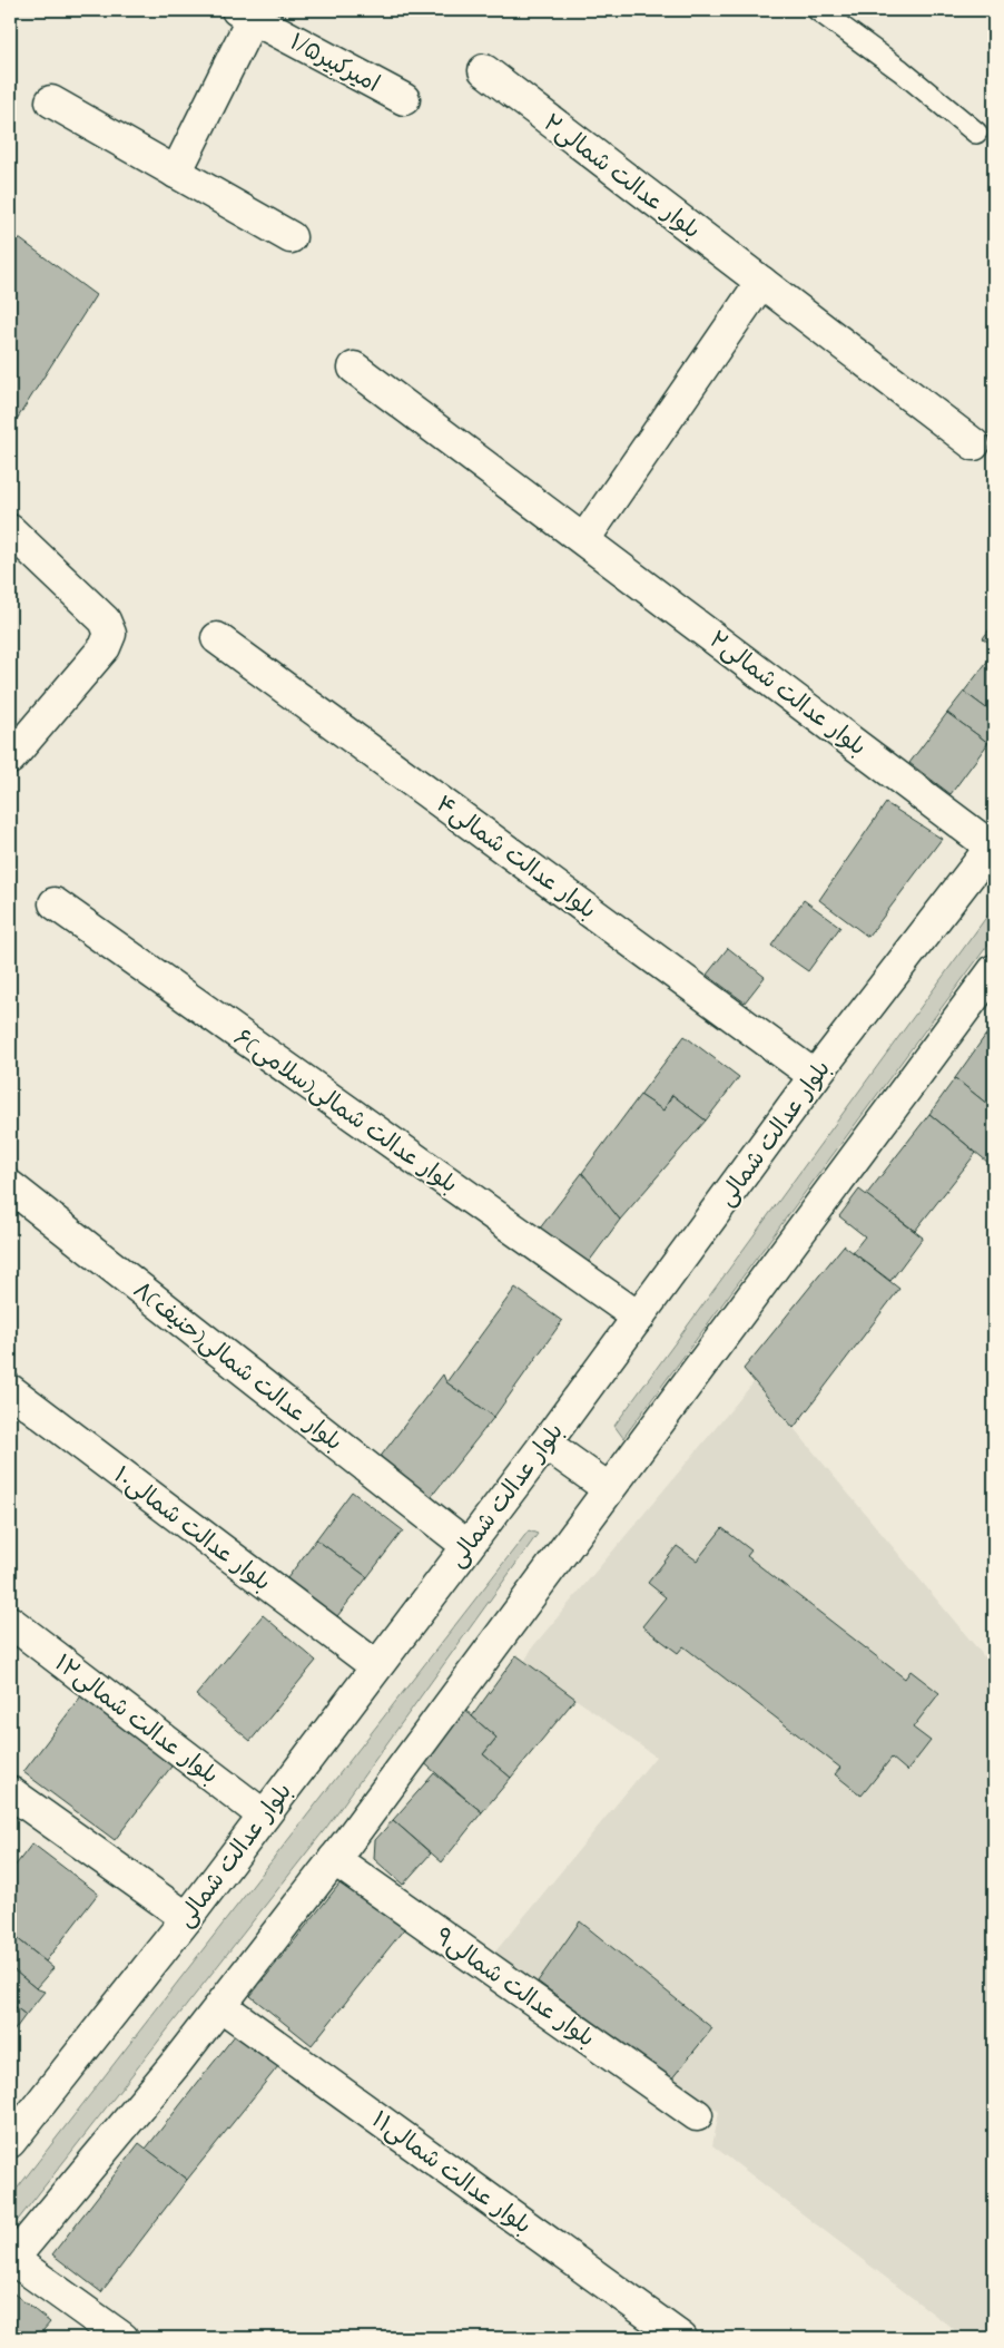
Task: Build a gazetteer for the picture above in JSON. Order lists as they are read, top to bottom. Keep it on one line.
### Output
{"streets":{"street":["امیرکبیر۱/۵","بلوار عدالت شمالی۲","بلوار عدالت شمالی۴","۶بلوار عدالت شمالی(سلامی)","بلوار عدالت شمالی","۸بلوار عدالت شمالی(حنیف)","بلوار عدالت شمالی۱۰","بلوار عدالت شمالی۱۲","بلوار عدالت شمالی۹","بلوار عدالت شمالی۱۱"]},"crossings":[["بلوار عدالت شمالی۲","بلوار عدالت شمالی"],["بلوار عدالت شمالی۴","بلوار عدالت شمالی"],["۶بلوار عدالت شمالی(سلامی)","بلوار عدالت شمالی"],["بلوار عدالت شمالی","۸بلوار عدالت شمالی(حنیف)"],["بلوار عدالت شمالی","بلوار عدالت شمالی۱۰"],["بلوار عدالت شمالی","بلوار عدالت شمالی۱۲"]]}
